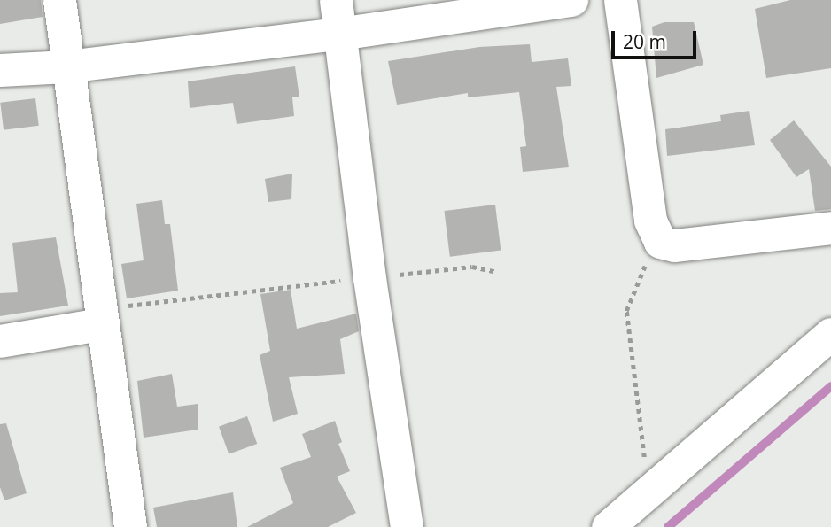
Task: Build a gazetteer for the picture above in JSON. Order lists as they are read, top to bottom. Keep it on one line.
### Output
{"scale_bar":"20 m"}
